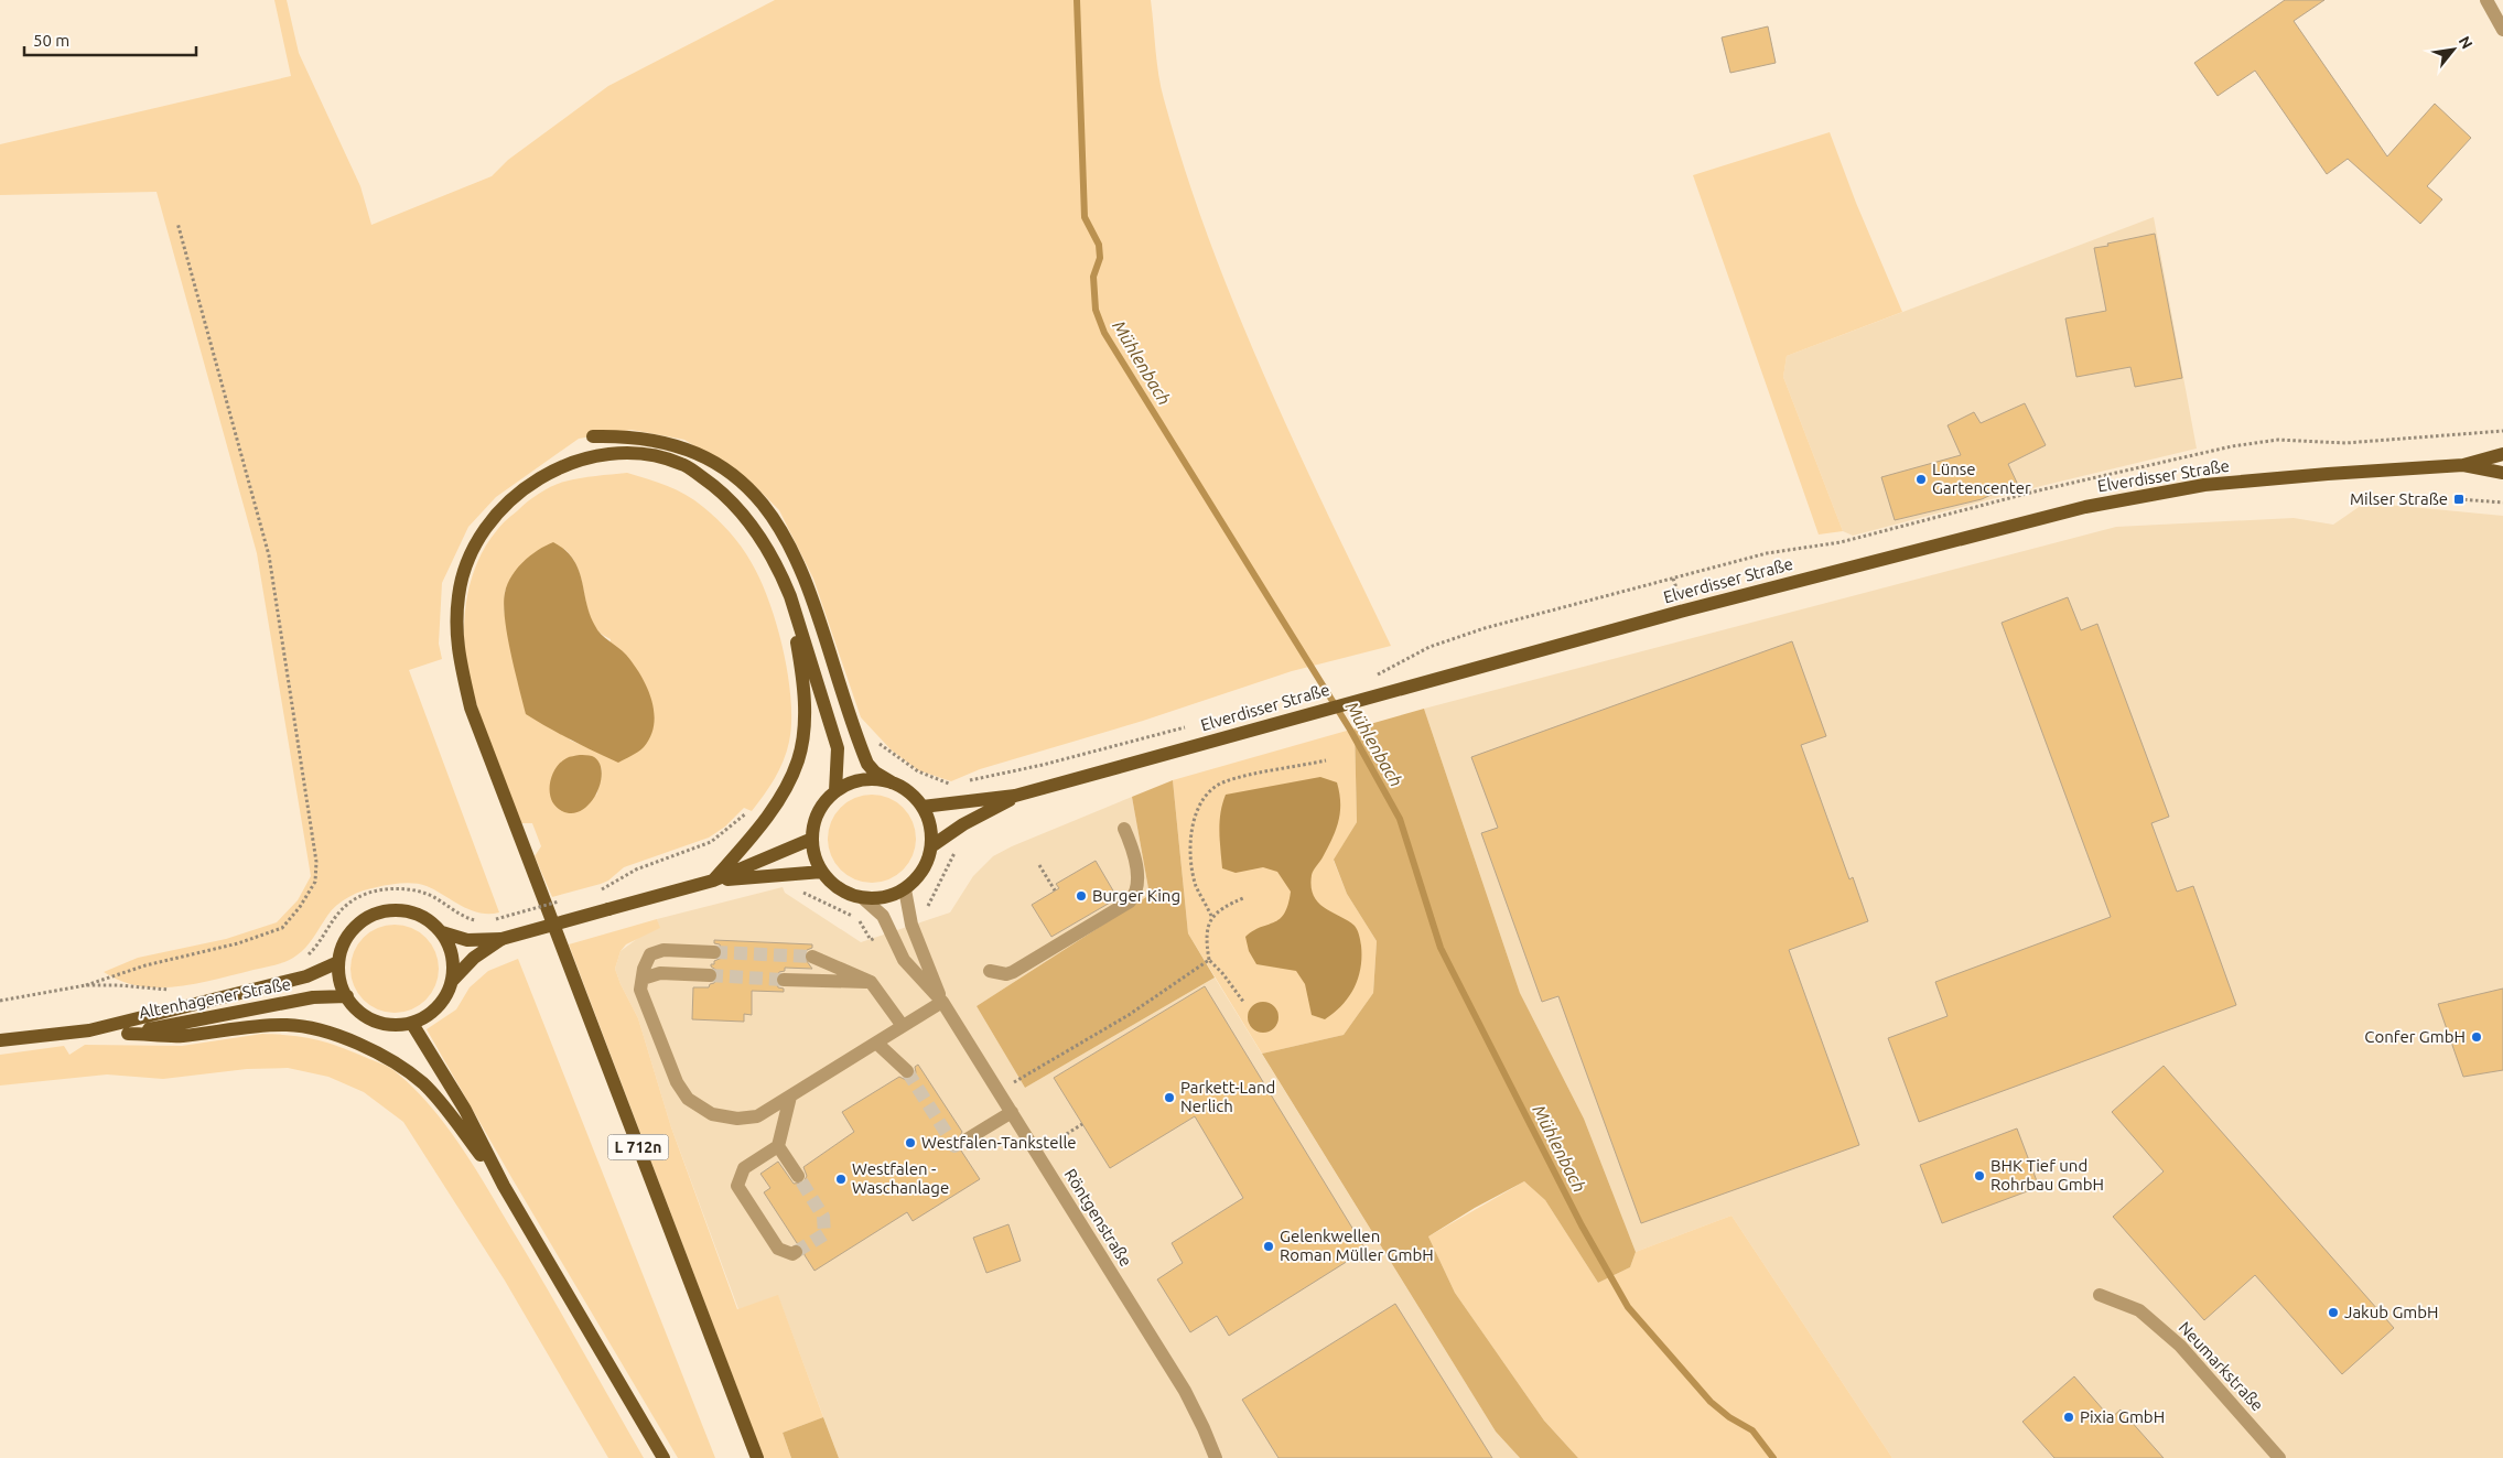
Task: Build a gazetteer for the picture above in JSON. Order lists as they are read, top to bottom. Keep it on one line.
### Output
{"streets":{"main road":["Elverdisser Straße","Altenhagener Straße","L 712n"],"street":["Röntgenstraße","Neumarkstraße"]},"crossings":[["Elverdisser Straße","Röntgenstraße"]],"water":["Mühlenbach"],"places":{"other":["Lünse Gartencenter","Burger King","Confer GmbH","Parkett-Land Nerlich","Westfalen-Tankstelle","BHK Tief und Rohrbau GmbH","Westfalen - Waschanlage","Gelenkwellen Roman Müller GmbH","Jakub GmbH","Pixia GmbH"],"transit":["Milser Straße"]},"scale_bar":"50 m","north":"top right"}
